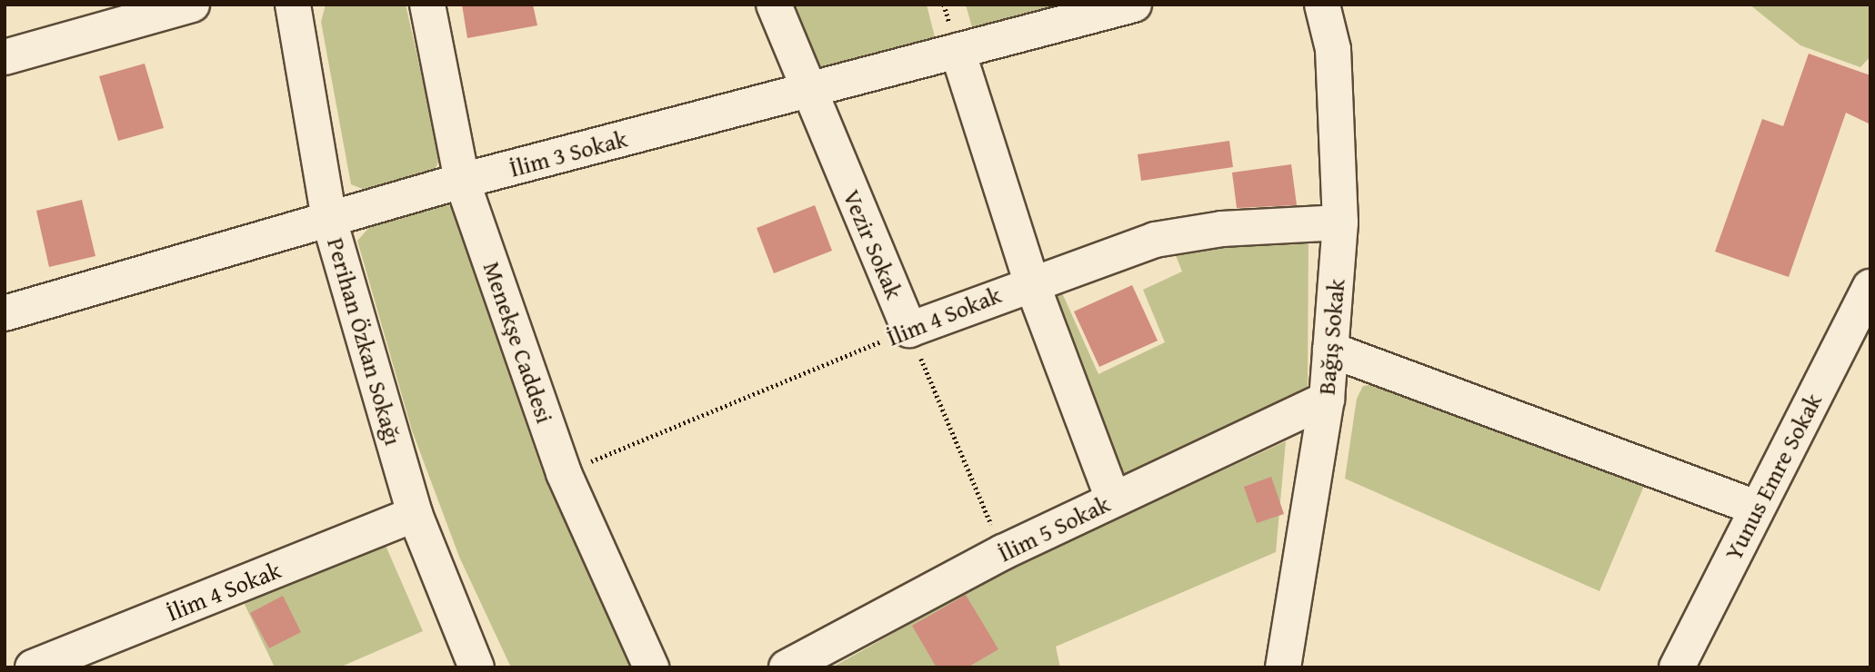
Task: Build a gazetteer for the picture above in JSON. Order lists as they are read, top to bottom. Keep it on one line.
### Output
{"streets":{"street":["İlim 3 Sokak","Vezir Sokak","İlim 4 Sokak","Bağış Sokak","Perihan Özkan Sokağı","Menekşe Caddesi","Yunus Emre Sokak","İlim 5 Sokak"]},"crossings":[["İlim 3 Sokak","Vezir Sokak"],["İlim 3 Sokak","Perihan Özkan Sokağı"],["İlim 3 Sokak","Menekşe Caddesi"],["Vezir Sokak","İlim 4 Sokak"],["Vezir Sokak","İlim 5 Sokak"],["İlim 4 Sokak","Bağış Sokak"],["İlim 4 Sokak","Perihan Özkan Sokağı"],["İlim 4 Sokak","Menekşe Caddesi"],["Bağış Sokak","İlim 5 Sokak"]]}
